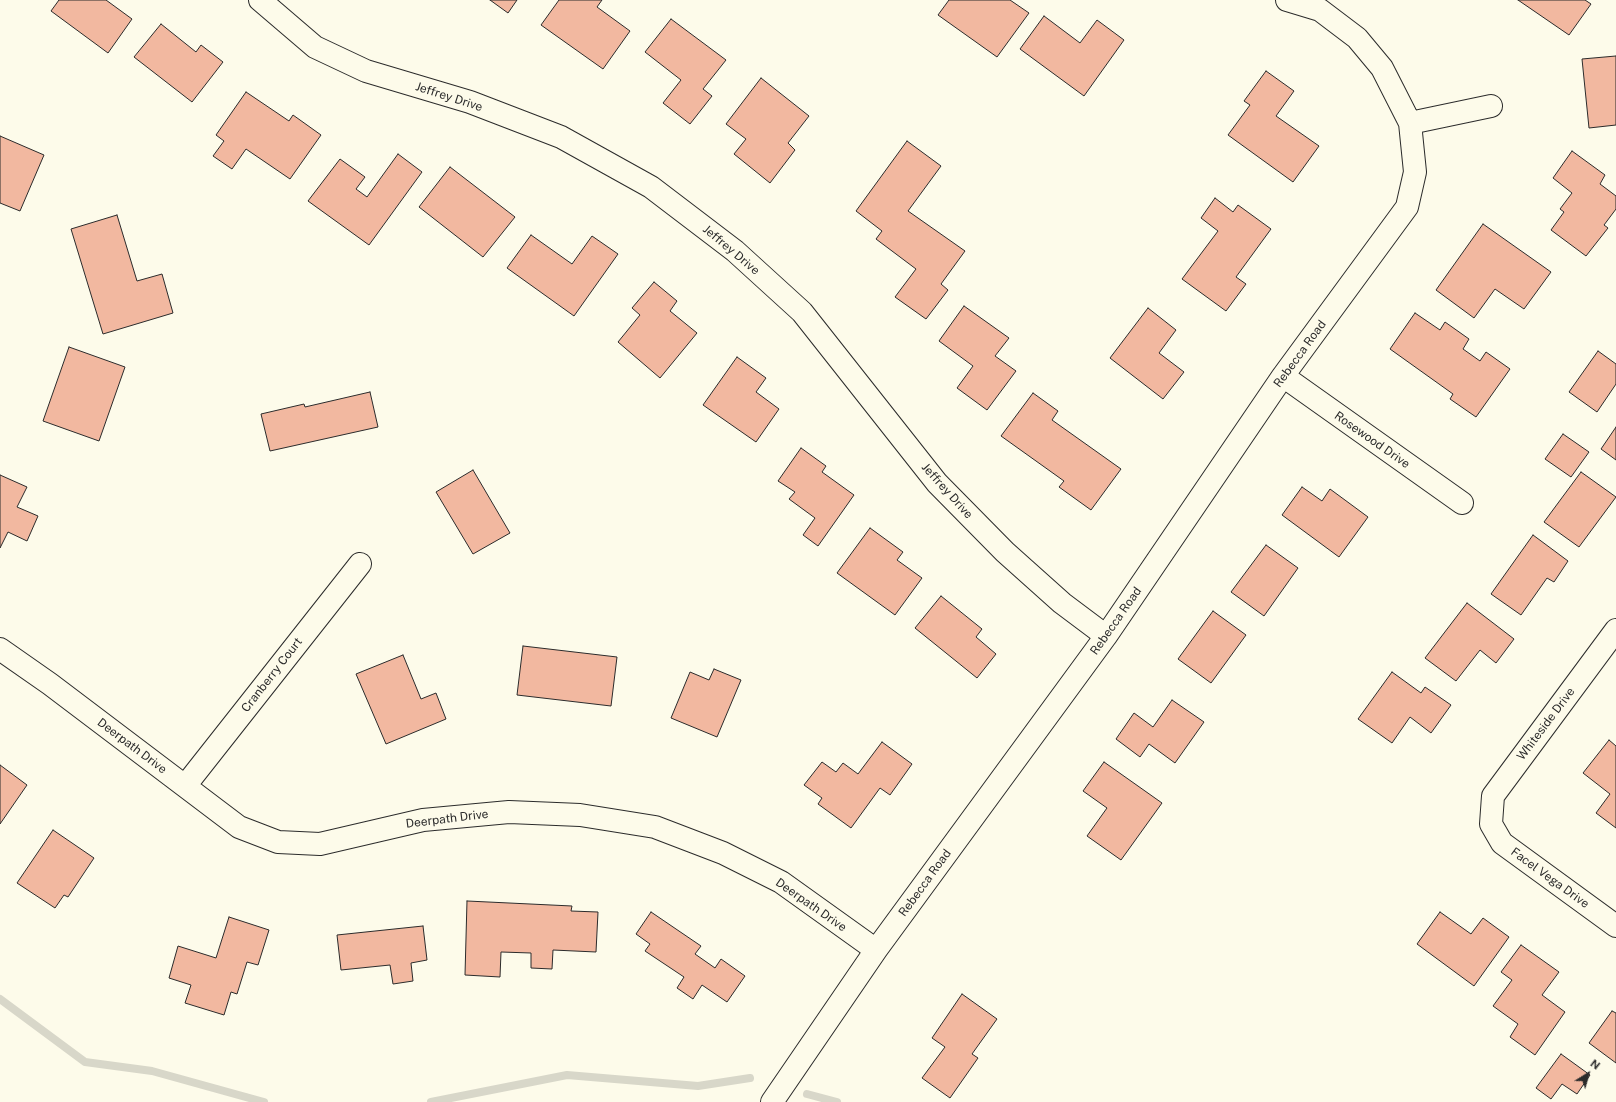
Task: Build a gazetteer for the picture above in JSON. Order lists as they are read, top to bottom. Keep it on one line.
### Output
{"streets":{"street":["Jeffrey Drive","Rebecca Road","Rosewood Drive","Cranberry Court","Whiteside Drive","Deerpath Drive","Facel Vega Drive"]},"crossings":[["Jeffrey Drive","Rebecca Road"],["Rebecca Road","Rosewood Drive"],["Rebecca Road","Deerpath Drive"],["Cranberry Court","Deerpath Drive"],["Whiteside Drive","Facel Vega Drive"]],"north":"top right"}
